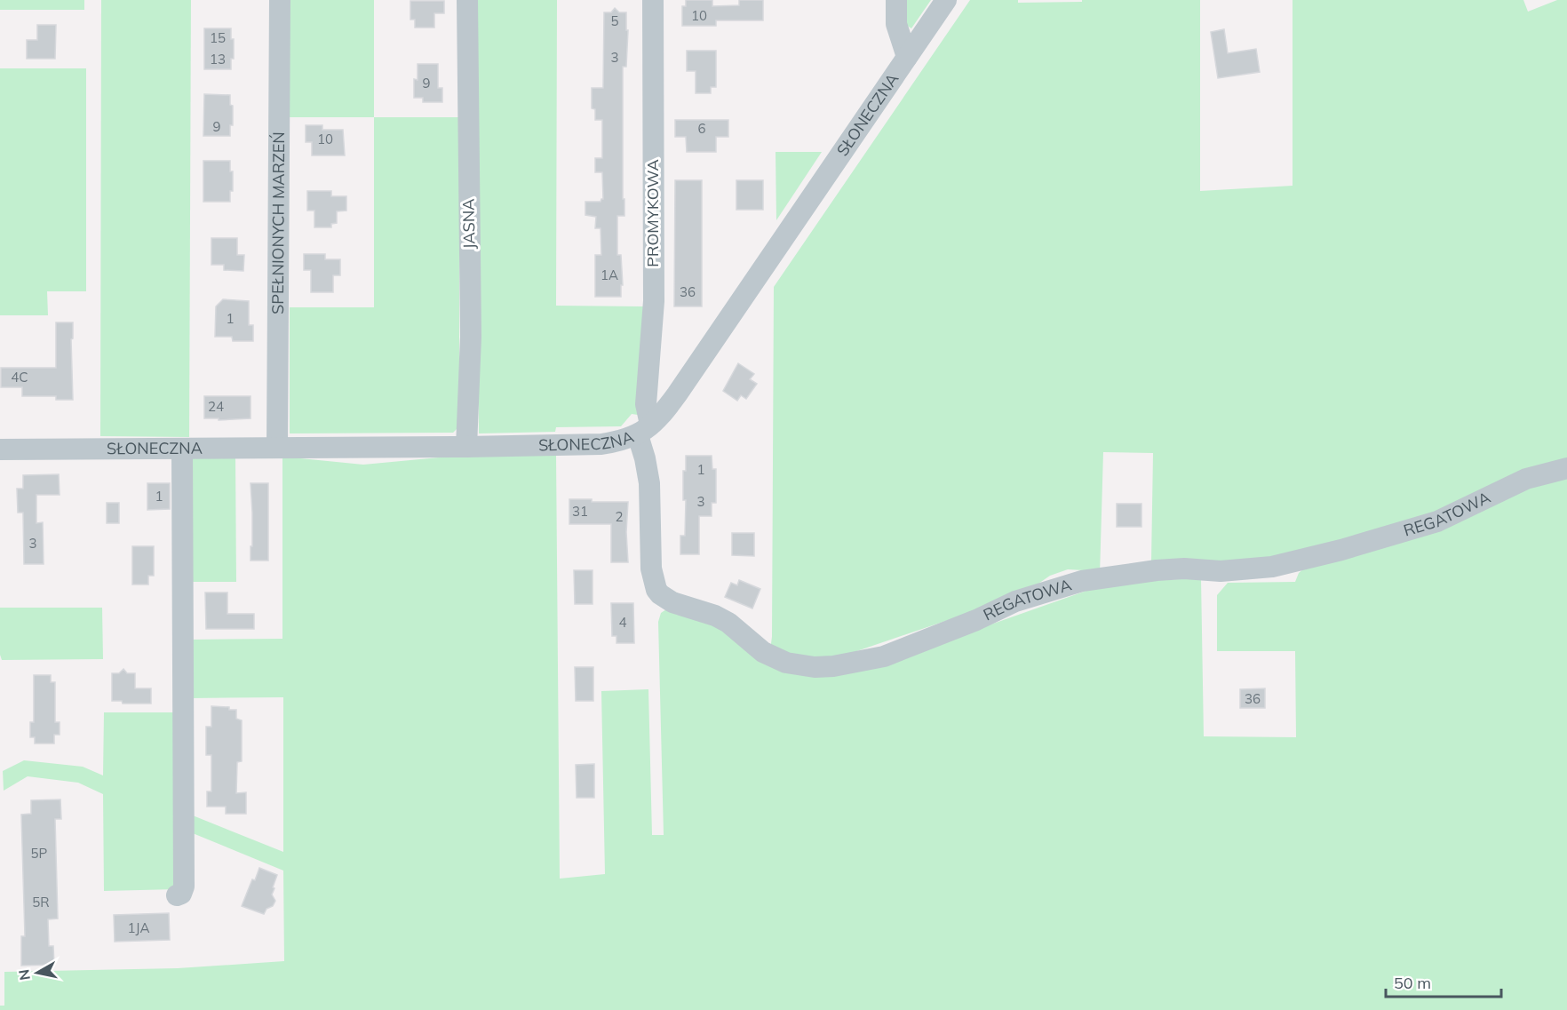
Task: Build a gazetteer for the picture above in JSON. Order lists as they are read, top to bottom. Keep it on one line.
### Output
{"streets":{"street":["SŁONECZNA","PROMYKOWA","SPEŁNIONYCH MARZEŃ","JASNA","REGATOWA"]},"crossings":[["SŁONECZNA","PROMYKOWA"],["SŁONECZNA","SPEŁNIONYCH MARZEŃ"],["SŁONECZNA","JASNA"],["SŁONECZNA","REGATOWA"],["PROMYKOWA","REGATOWA"]],"house_numbers":["10","5","15","3","13","9","9","6","10","1A","36","1","4C","24","1","1","3","31","2","3","4","36","5P","5R","1JA"],"scale_bar":"50 m","north":"left"}
